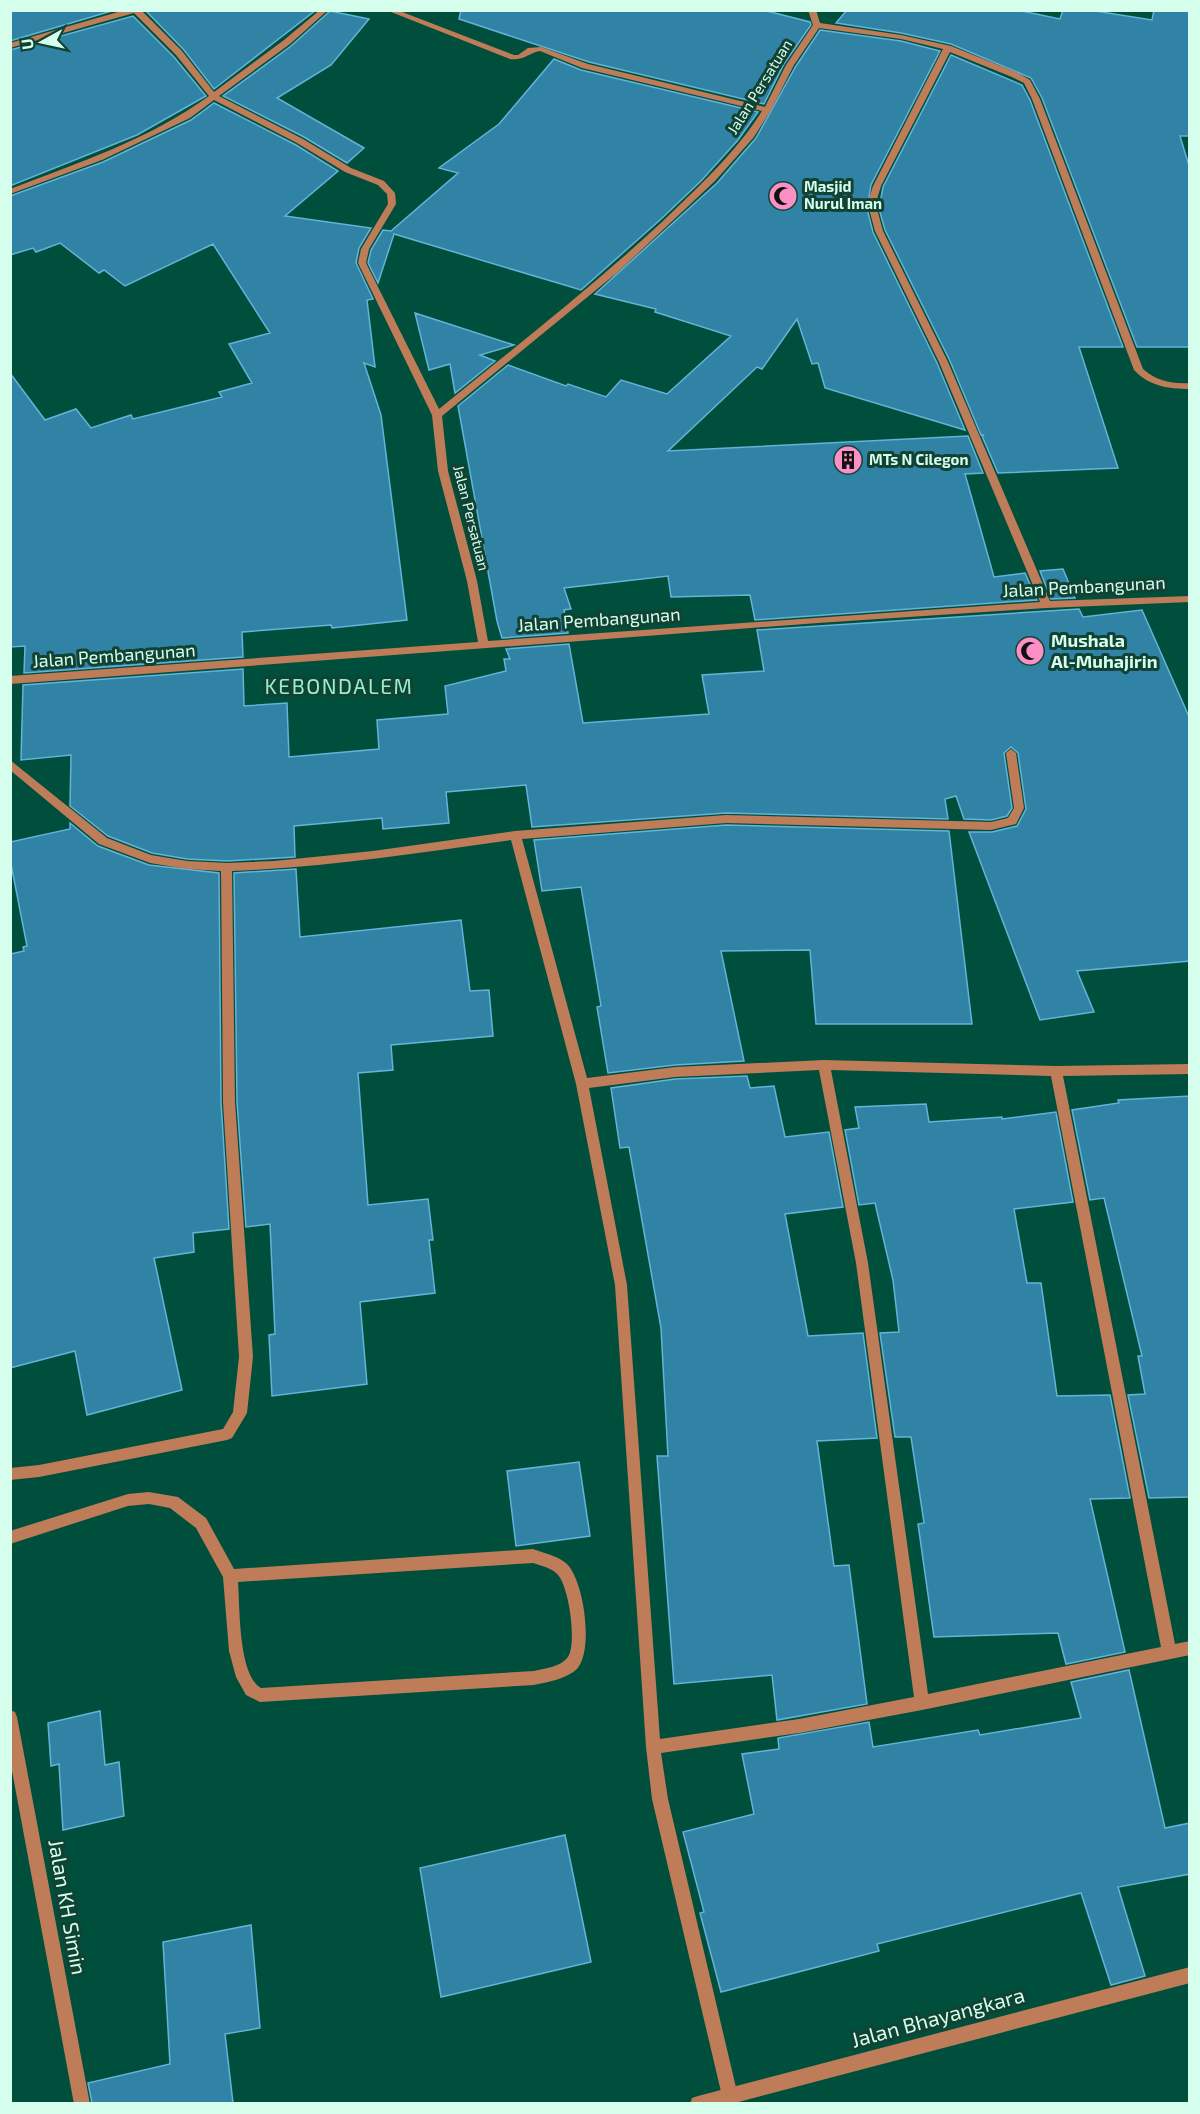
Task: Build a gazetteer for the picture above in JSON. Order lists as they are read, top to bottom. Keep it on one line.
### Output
{"streets":{"street":["Jalan Persatuan","Jalan Pembangunan","Jalan KH Simin","Jalan Bhayangkara"]},"crossings":[["Jalan Persatuan","Jalan Pembangunan"]],"districts":["KEBONDALEM"],"places":{"mosque":["Masjid Nurul Iman","Mushala Al-Muhajirin"],"building":["MTs N Cilegon"]},"north":"left"}
